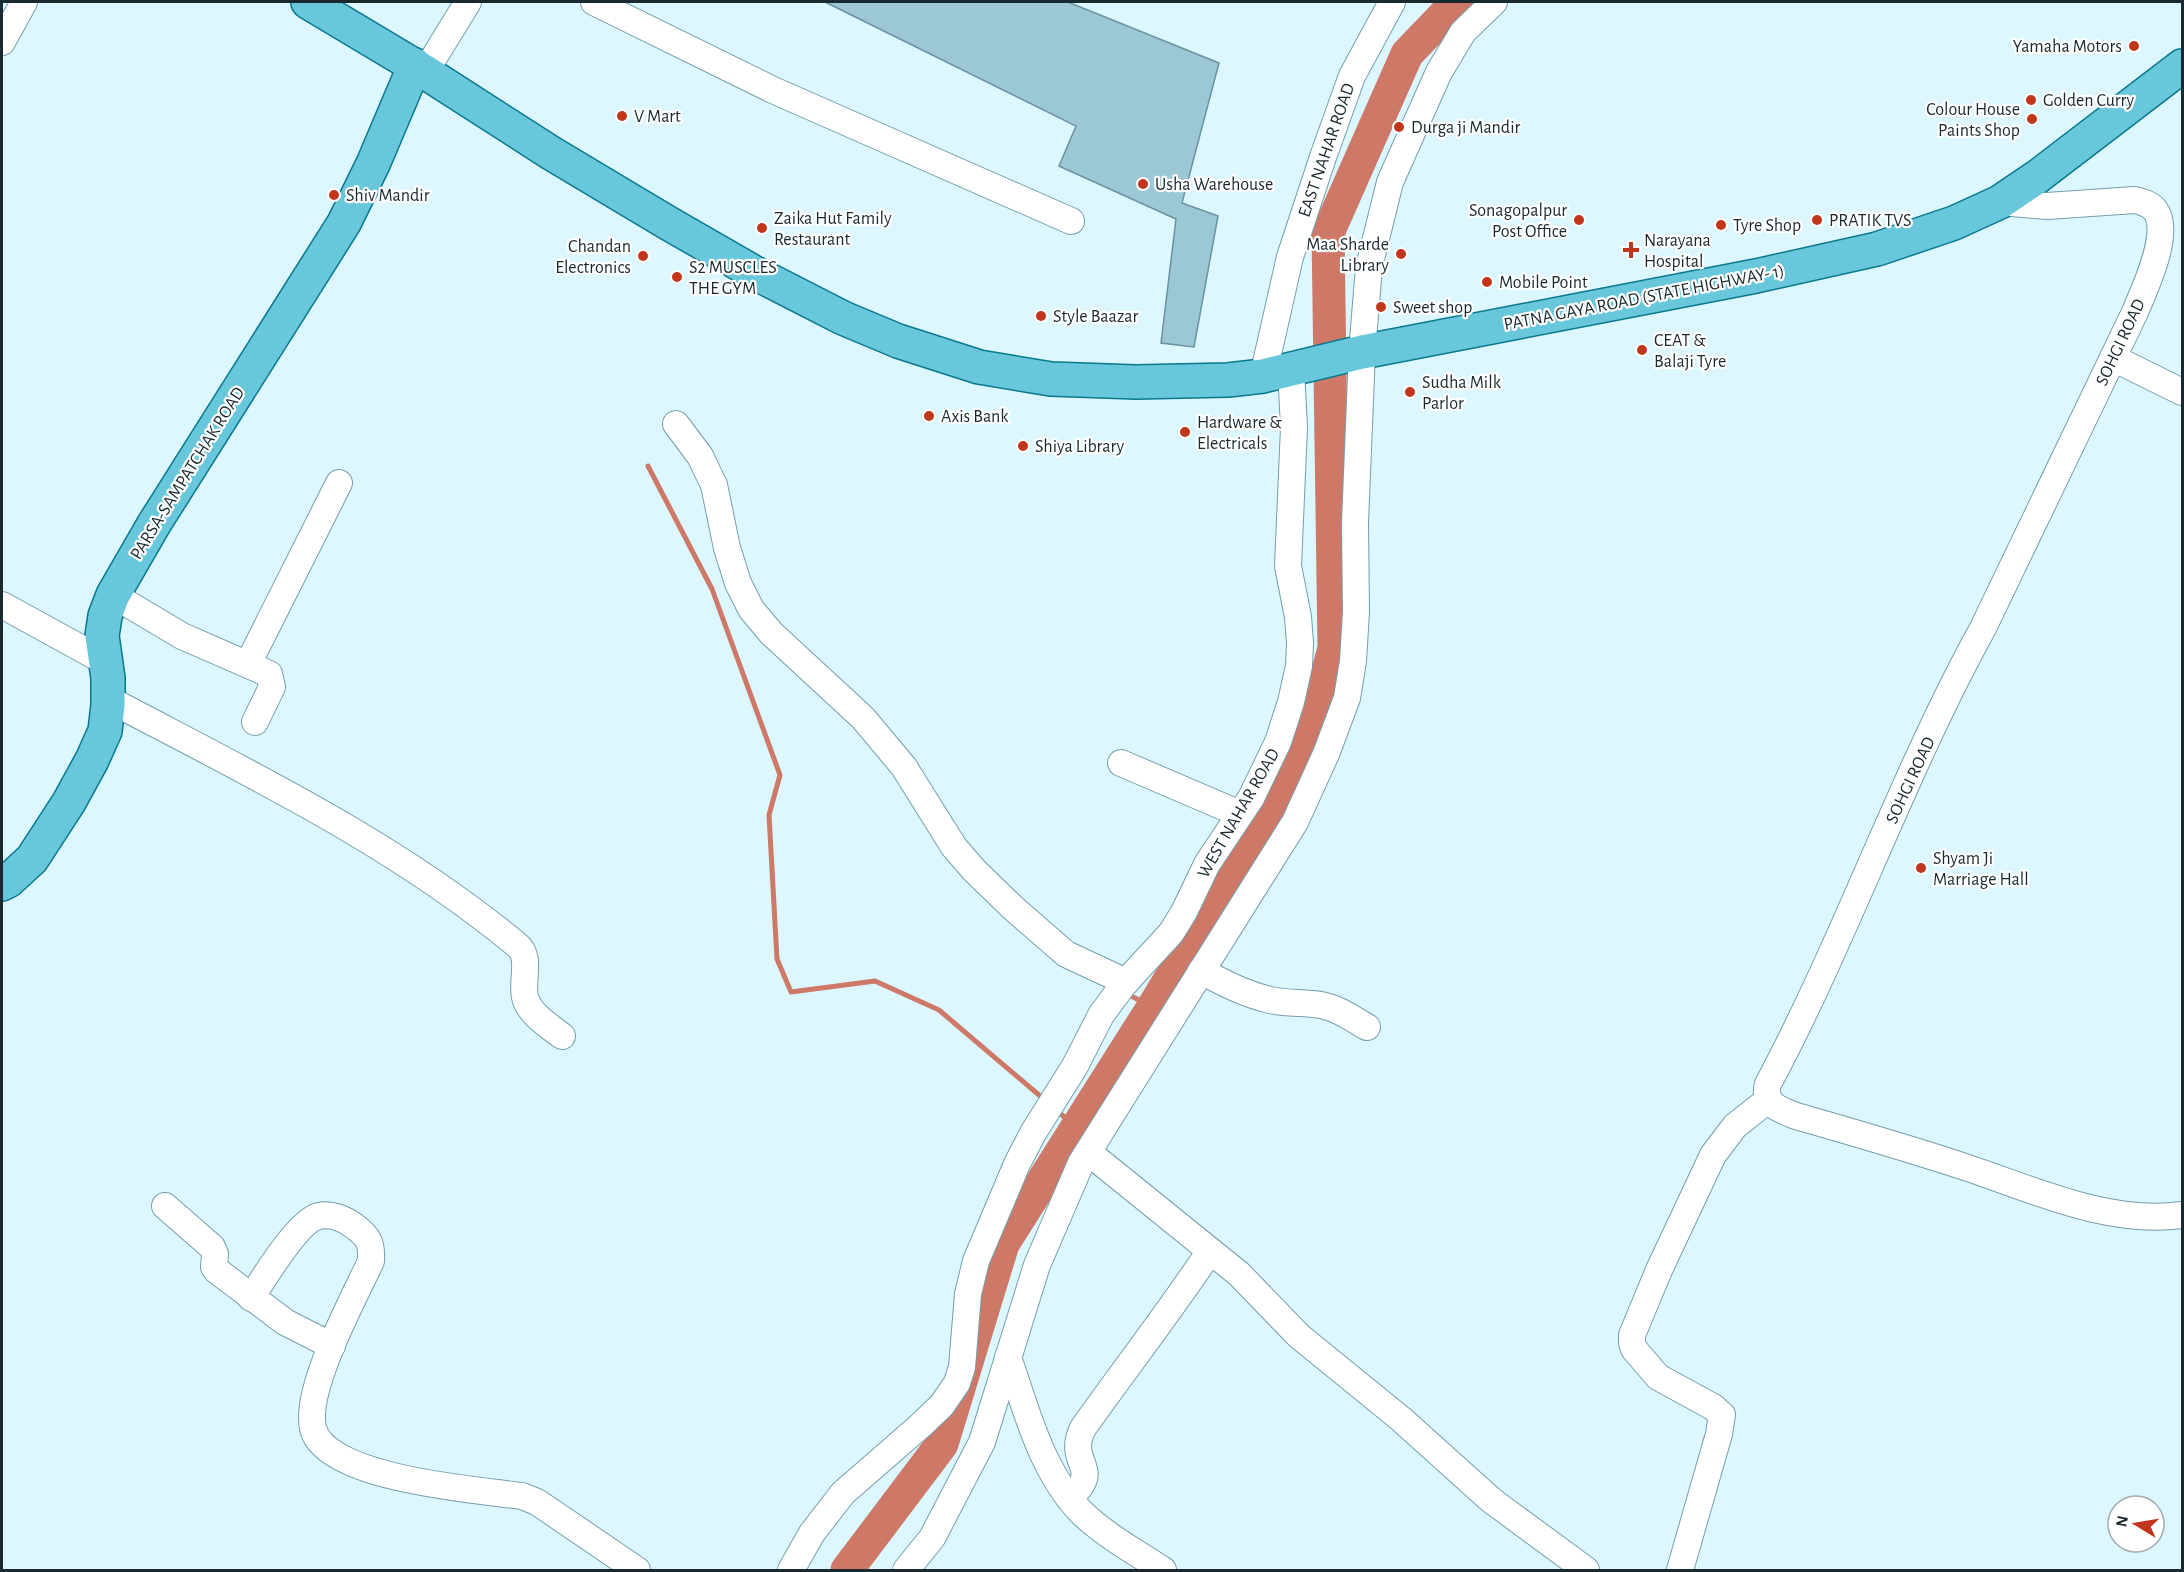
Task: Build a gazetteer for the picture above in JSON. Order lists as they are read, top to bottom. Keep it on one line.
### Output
{"streets":{"main road":["PATNA GAYA ROAD (STATE HIGHWAY- 1)","PARSA-SAMPATCHAK ROAD"],"street":["EAST NAHAR ROAD","SOHGI ROAD","WEST NAHAR ROAD"]},"crossings":[["EAST NAHAR ROAD","PATNA GAYA ROAD (STATE HIGHWAY- 1)"],["EAST NAHAR ROAD","WEST NAHAR ROAD"],["PATNA GAYA ROAD (STATE HIGHWAY- 1)","SOHGI ROAD"],["PATNA GAYA ROAD (STATE HIGHWAY- 1)","PARSA-SAMPATCHAK ROAD"],["PATNA GAYA ROAD (STATE HIGHWAY- 1)","WEST NAHAR ROAD"]],"places":{"other":["Yamaha Motors","Golden Curry","V Mart","Colour House Paints Shop","Durga ji Mandir","Usha Warehouse","Shiv Mandir","Sonagopalpur Post Office","PRATIK TVS","Tyre Shop","Zaika Hut Family Restaurant","Maa Sharde Library","Chandan Electronics","S2 MUSCLES THE GYM","Mobile Point","Sweet shop","Style Baazar","CEAT & Balaji Tyre","Sudha Milk Parlor","Axis Bank","Hardware & Electricals","Shiya Library","Shyam Ji Marriage Hall"],"health":["Narayana Hospital"]},"north":"left"}
